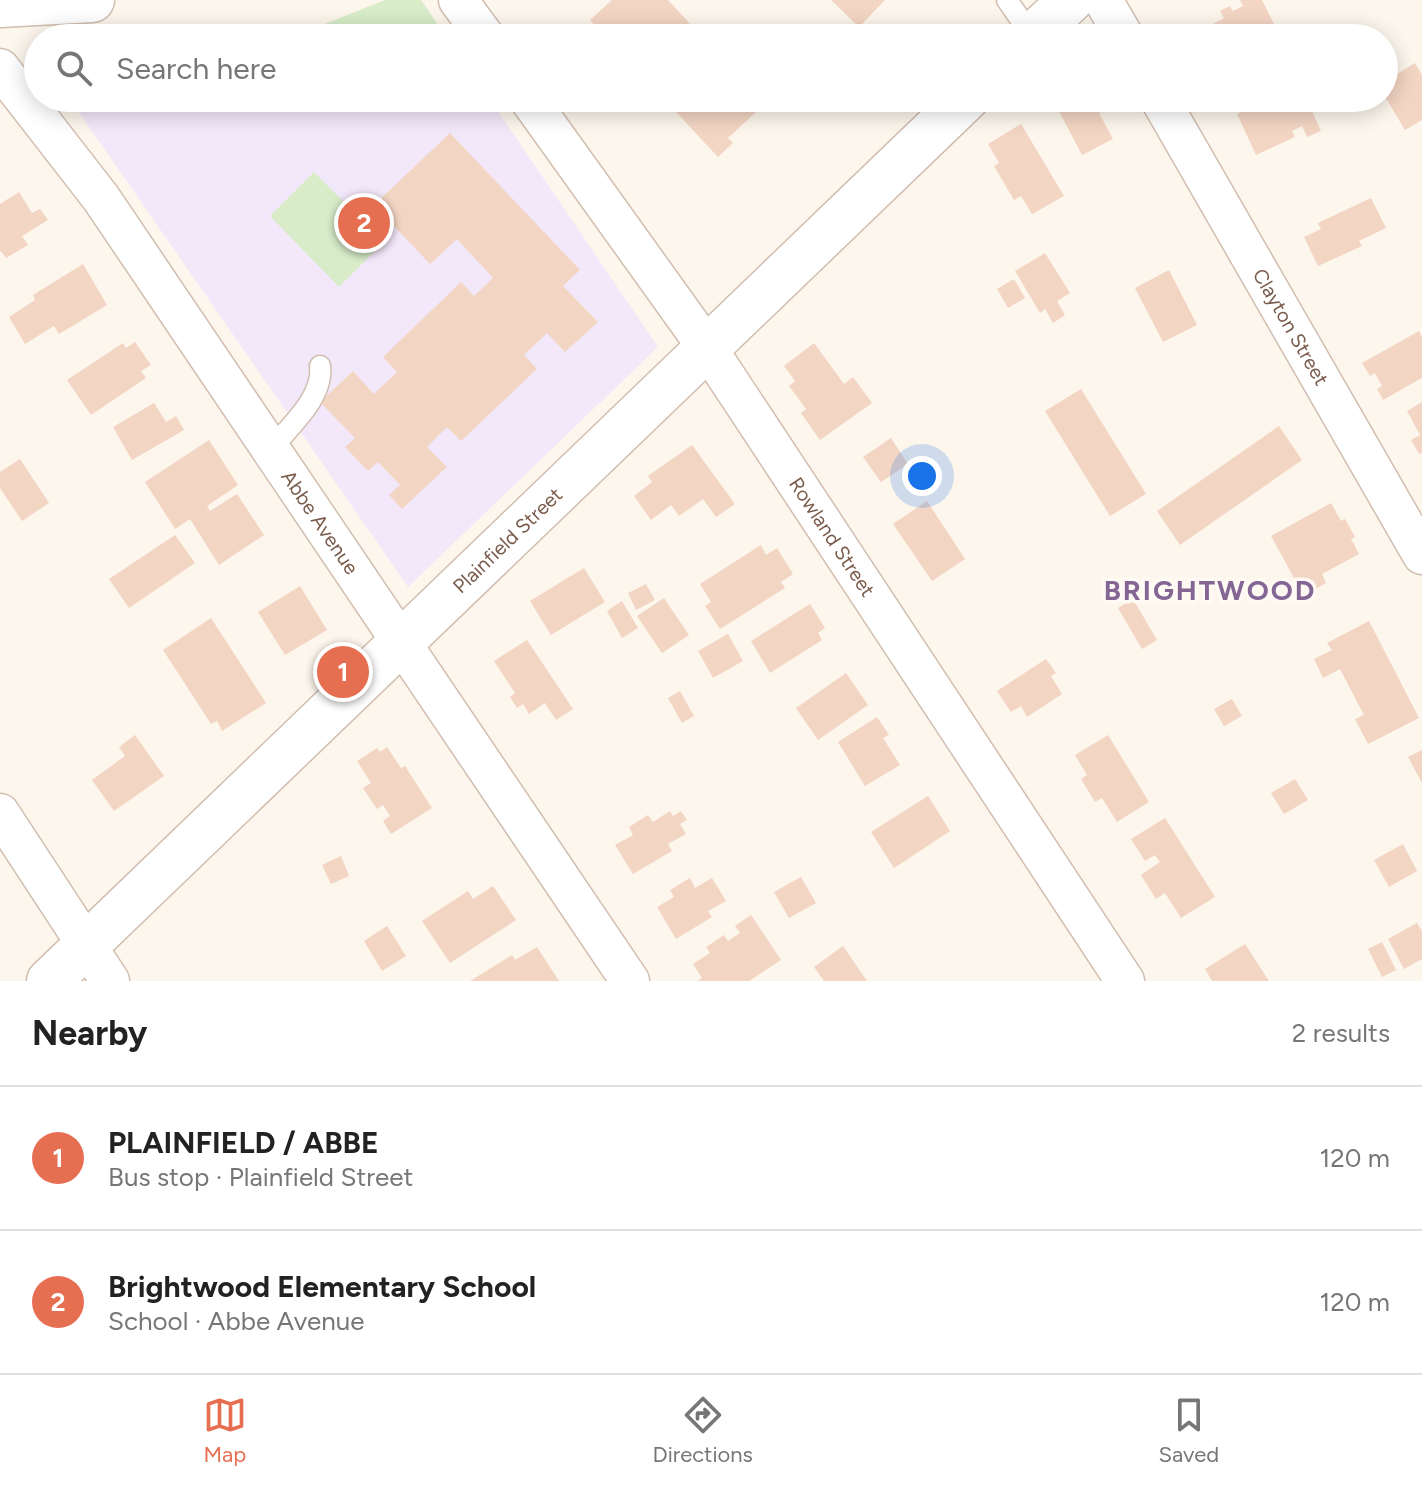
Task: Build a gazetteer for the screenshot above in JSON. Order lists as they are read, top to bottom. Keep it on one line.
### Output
{"streets":{"street":["Clayton Street","Abbe Avenue","Rowland Street","Plainfield Street"]},"crossings":[["Abbe Avenue","Plainfield Street"],["Rowland Street","Plainfield Street"]],"districts":["BRIGHTWOOD"],"page":{"search":"Search here","pins":["2","1"],"heading":["Nearby","2 results"],"list":[{"mark":"1","name":"PLAINFIELD / ABBE","note":"Bus stop · Plainfield Street","value":"120 m"},{"mark":"2","name":"Brightwood Elementary School","note":"School · Abbe Avenue","value":"120 m"}],"nav":["Map","Directions","Saved"]}}
